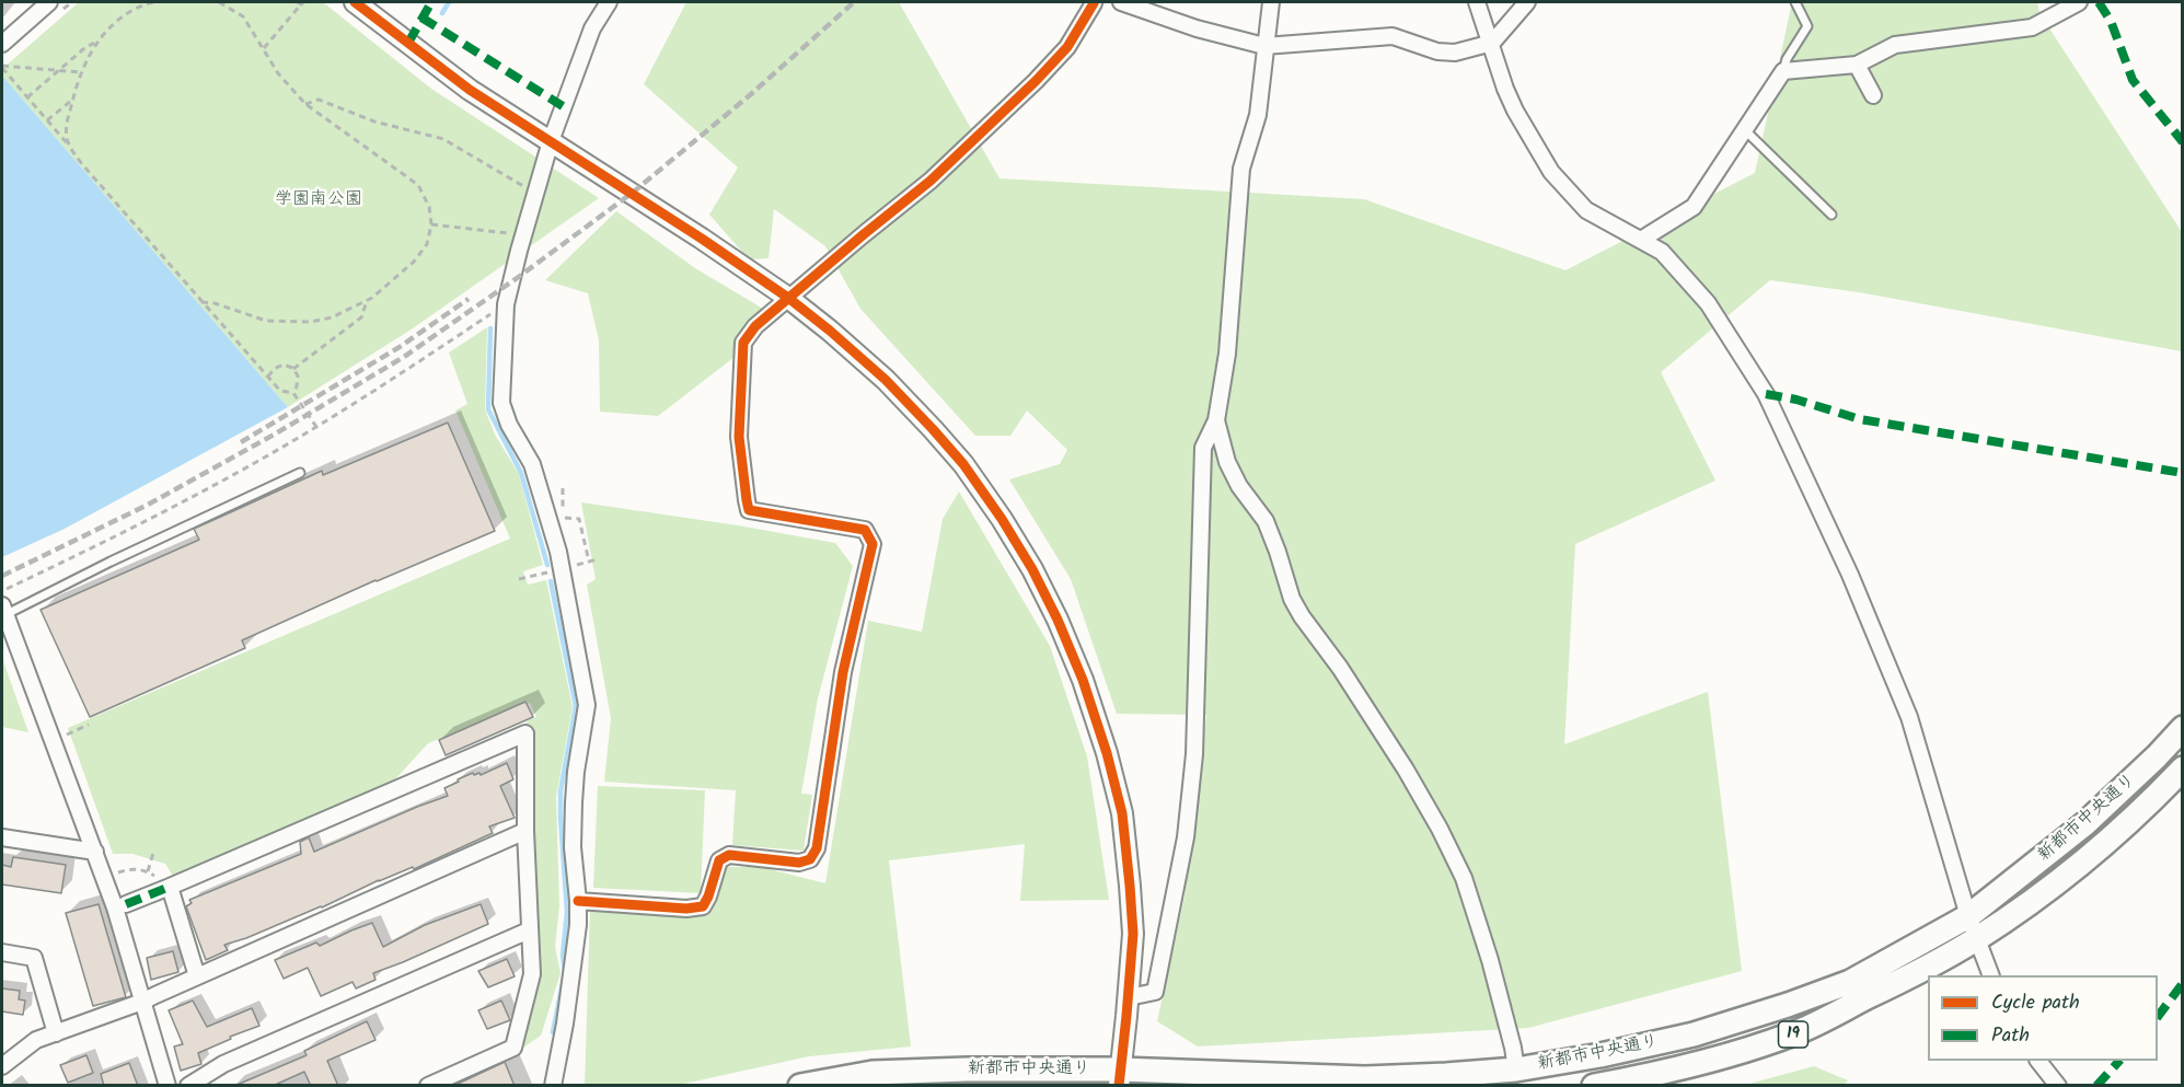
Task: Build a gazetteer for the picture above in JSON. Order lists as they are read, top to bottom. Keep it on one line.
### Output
{"streets":{"main road":["新都市中央通り","19"]},"parks":["学園南公園"],"legend":["Cycle path","Path"]}
